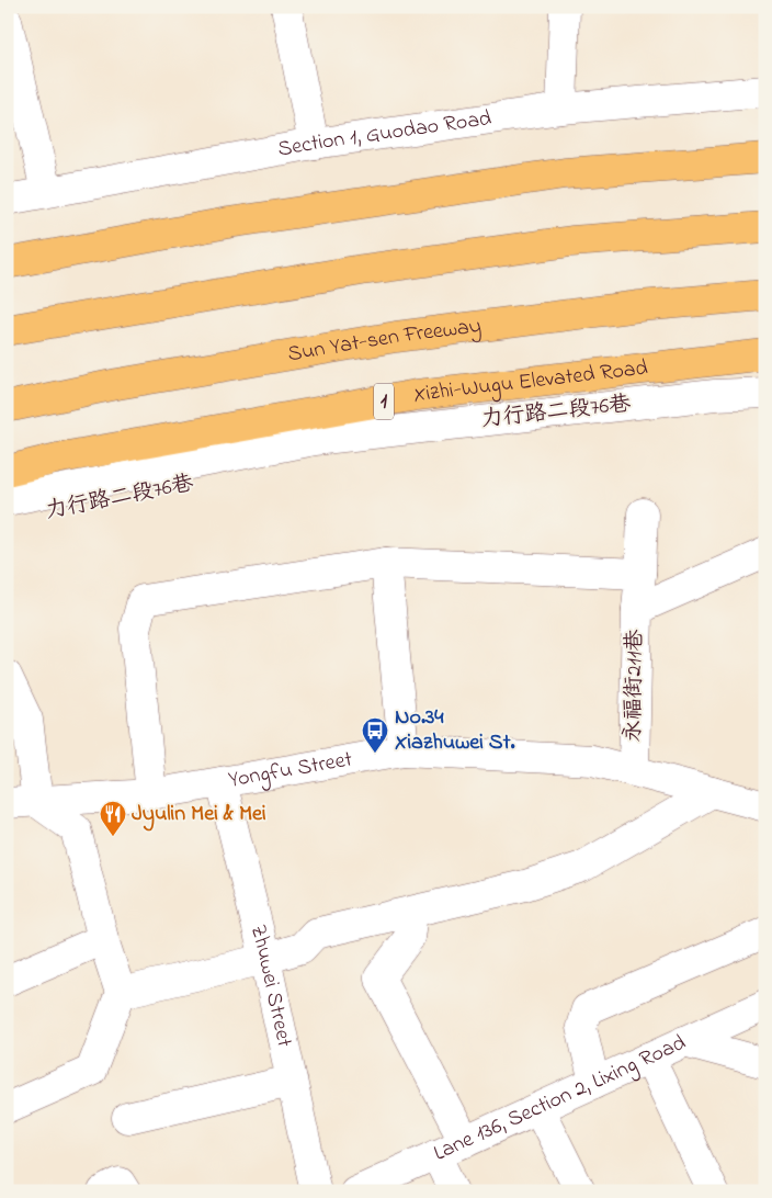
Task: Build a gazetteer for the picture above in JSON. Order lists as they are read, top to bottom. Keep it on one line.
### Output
{"streets":{"highway":["Sun Yat-sen Freeway","Xizhi-Wugu Elevated Road","1"],"street":["Section 1, Guodao Road","力行路二段76巷","永福街211巷","Yongfu Street","Zhuwei Street","Lane 136, Section 2, Lixing Road"]},"crossings":[["永福街211巷","Yongfu Street"],["Yongfu Street","Zhuwei Street"]],"places":{"bus stop":["No.34 Xiazhuwei St."],"restaurant":["Jyulin Mei & Mei"]}}
